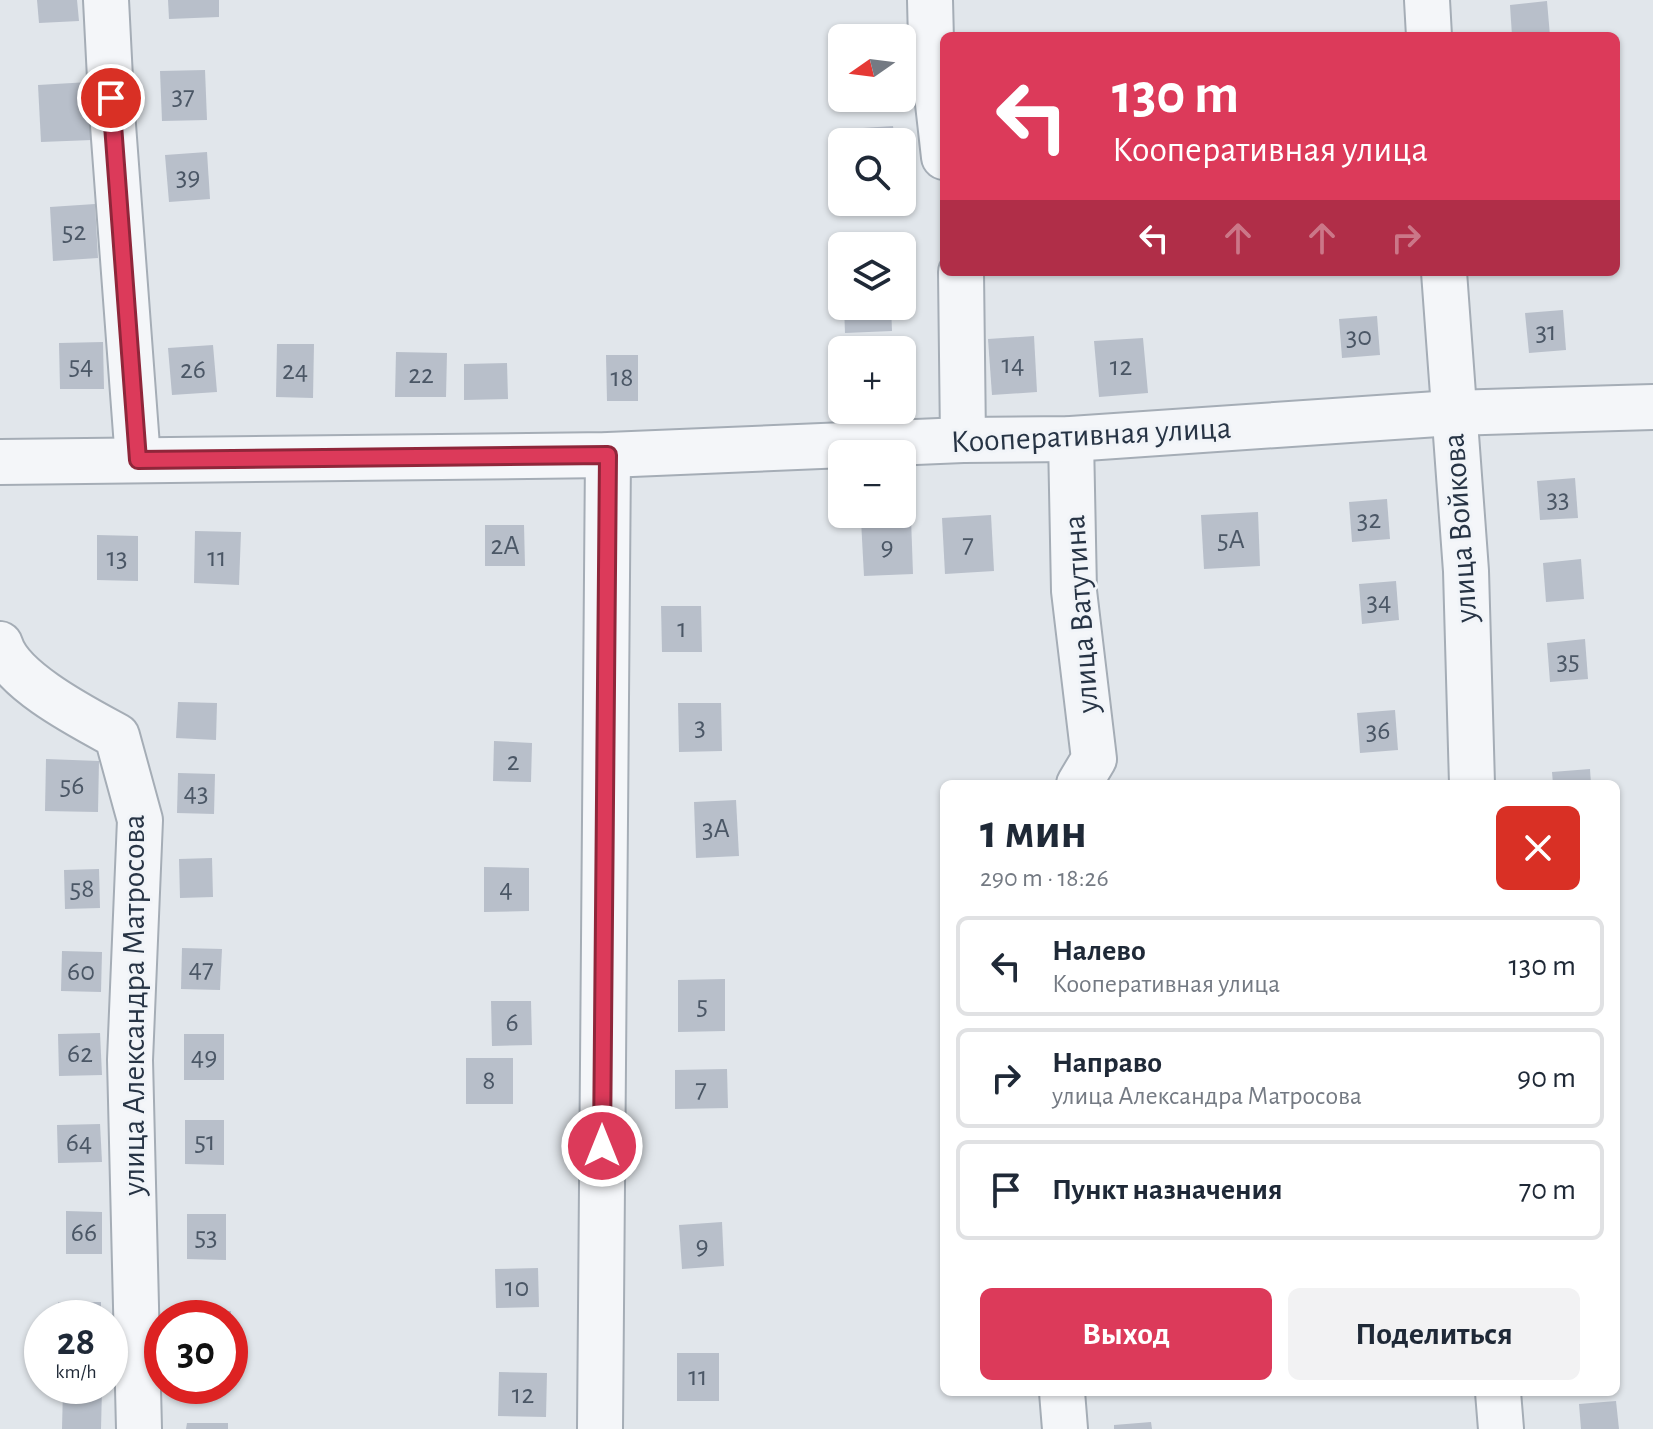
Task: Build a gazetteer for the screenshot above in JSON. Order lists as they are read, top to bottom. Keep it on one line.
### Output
{"streets":{"street":["Кооперативная улица","улица Войкова","улица Ватутина","улица Александра Матросова"]},"crossings":[["Кооперативная улица","улица Войкова"],["Кооперативная улица","улица Ватутина"]],"house_numbers":["37","39","52","31","30","14","54","12","26","24","22","18","33","32","5А","7","2А","9","13","11","34","1","35","3","36","2","56","43","3А","58","4","47","60","5","6","62","49","8","7","51","64","66","53","9","10","11","12"],"north":"left","page":{"map_buttons":["+","−"],"turn":["130 m","Кооперативная улица"],"heading":["1 мин","290 m · 18:26"],"list":[{"name":"Налево","note":"Кооперативная улица","value":"130 m"},{"name":"Направо","note":"улица Александра Матросова","value":"90 m"},{"name":"Пункт назначения","value":"70 m"}],"buttons":["Выход","Поделиться"],"speed":"28 km/h","limit":"30"}}
